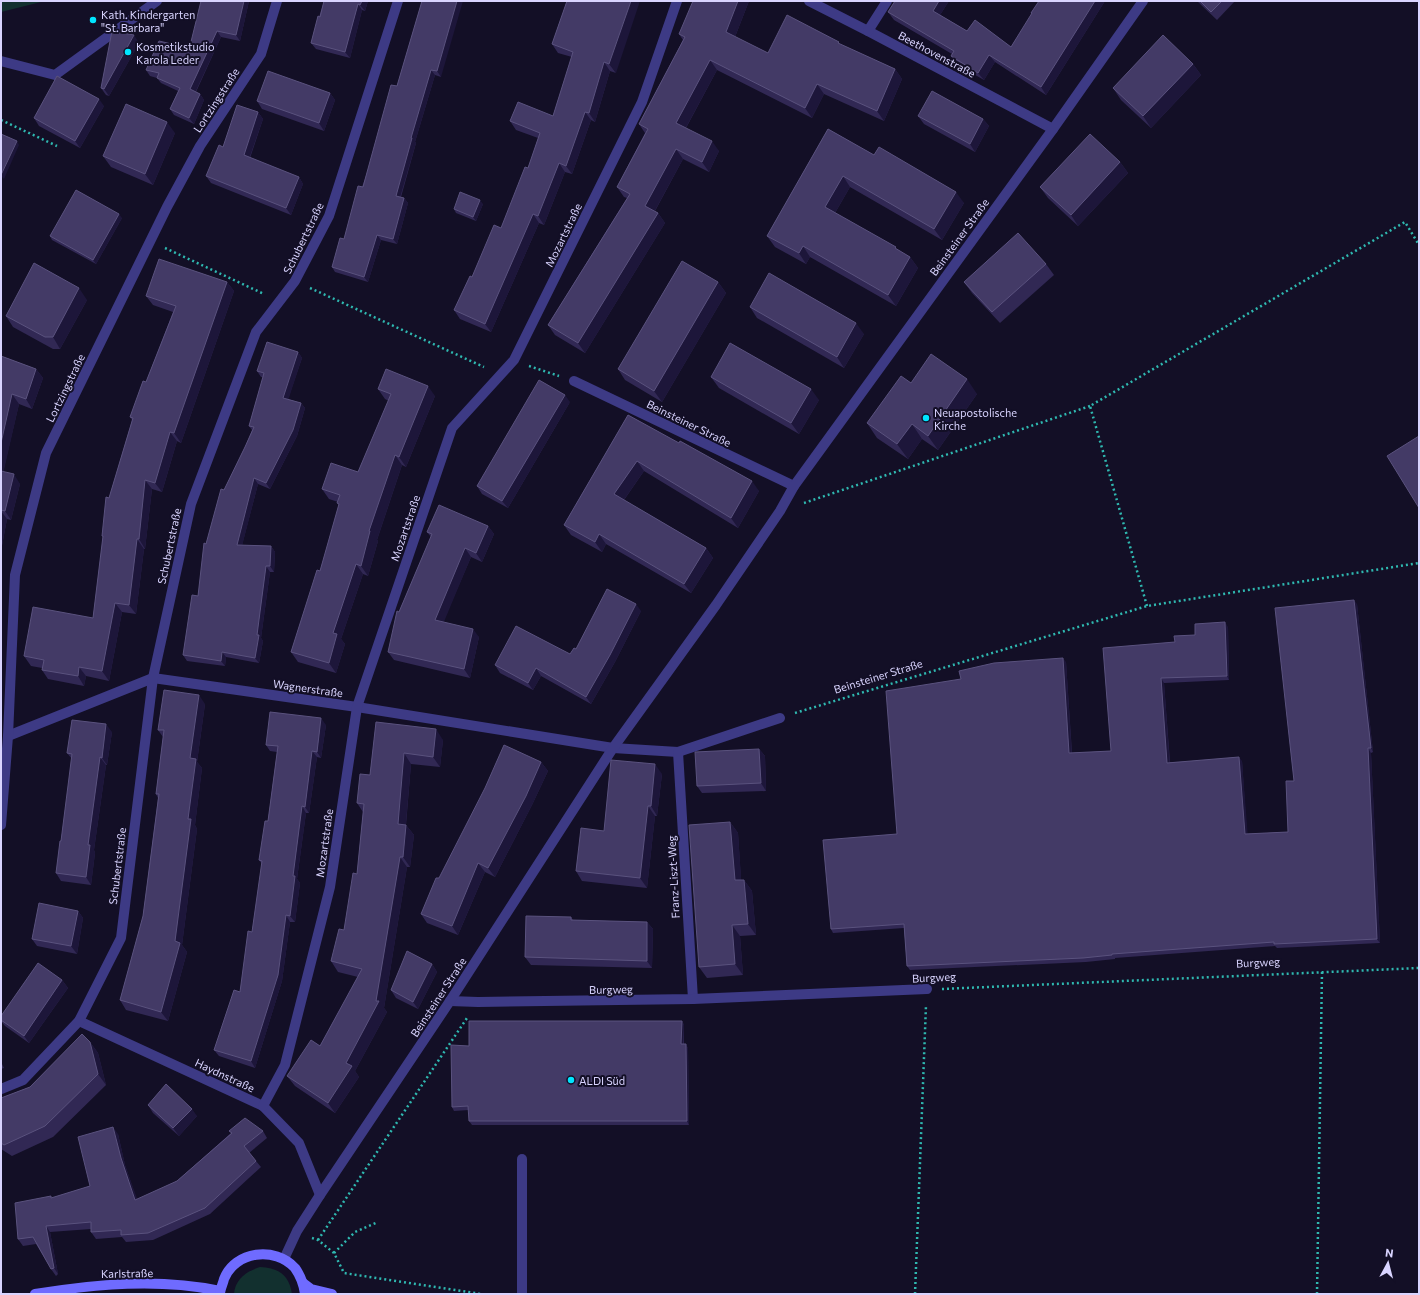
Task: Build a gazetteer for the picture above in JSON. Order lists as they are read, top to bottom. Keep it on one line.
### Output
{"streets":{"main road":["Karlstraße"],"street":["Beethovenstraße","Lortzingstraße","Mozartstraße","Beinsteiner Straße","Schubertstraße","Wagnerstraße","Franz-Liszt-Weg","Burgweg","Haydnstraße"]},"crossings":[["Beethovenstraße","Beinsteiner Straße"],["Lortzingstraße","Wagnerstraße"],["Mozartstraße","Wagnerstraße"],["Mozartstraße","Haydnstraße"],["Beinsteiner Straße","Wagnerstraße"],["Beinsteiner Straße","Burgweg"],["Beinsteiner Straße","Haydnstraße"],["Beinsteiner Straße","Karlstraße"],["Schubertstraße","Wagnerstraße"],["Schubertstraße","Haydnstraße"],["Franz-Liszt-Weg","Burgweg"]],"places":["Kath. Kindergarten \"St. Barbara\"","Kosmetikstudio Karola Leder","Neuapostolische Kirche","ALDI Süd"],"north":"top"}
